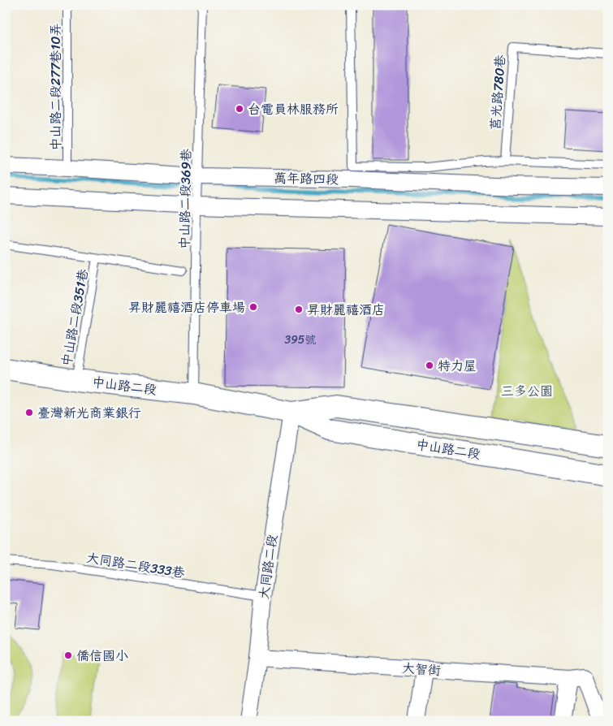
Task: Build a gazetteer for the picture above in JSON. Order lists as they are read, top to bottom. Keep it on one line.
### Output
{"streets":{"street":["萬年路四段","中山路二段","大同路二段","大智街"],"lane":["中山路二段277巷10弄","莒光路780巷","中山路二段369巷","中山路二段351巷","大同路二段333巷"]},"crossings":[["中山路二段277巷10弄","萬年路四段"],["萬年路四段","中山路二段369巷"],["中山路二段369巷","中山路二段"],["中山路二段351巷","中山路二段"],["中山路二段","大同路二段"],["大同路二段333巷","大同路二段"],["大同路二段","大智街"]],"parks":["三多公園"],"places":["台電員林服務所","昇財麗禧酒店停車場","昇財麗禧酒店","特力屋","臺灣新光商業銀行","僑信國小"],"house_numbers":["395號"]}
